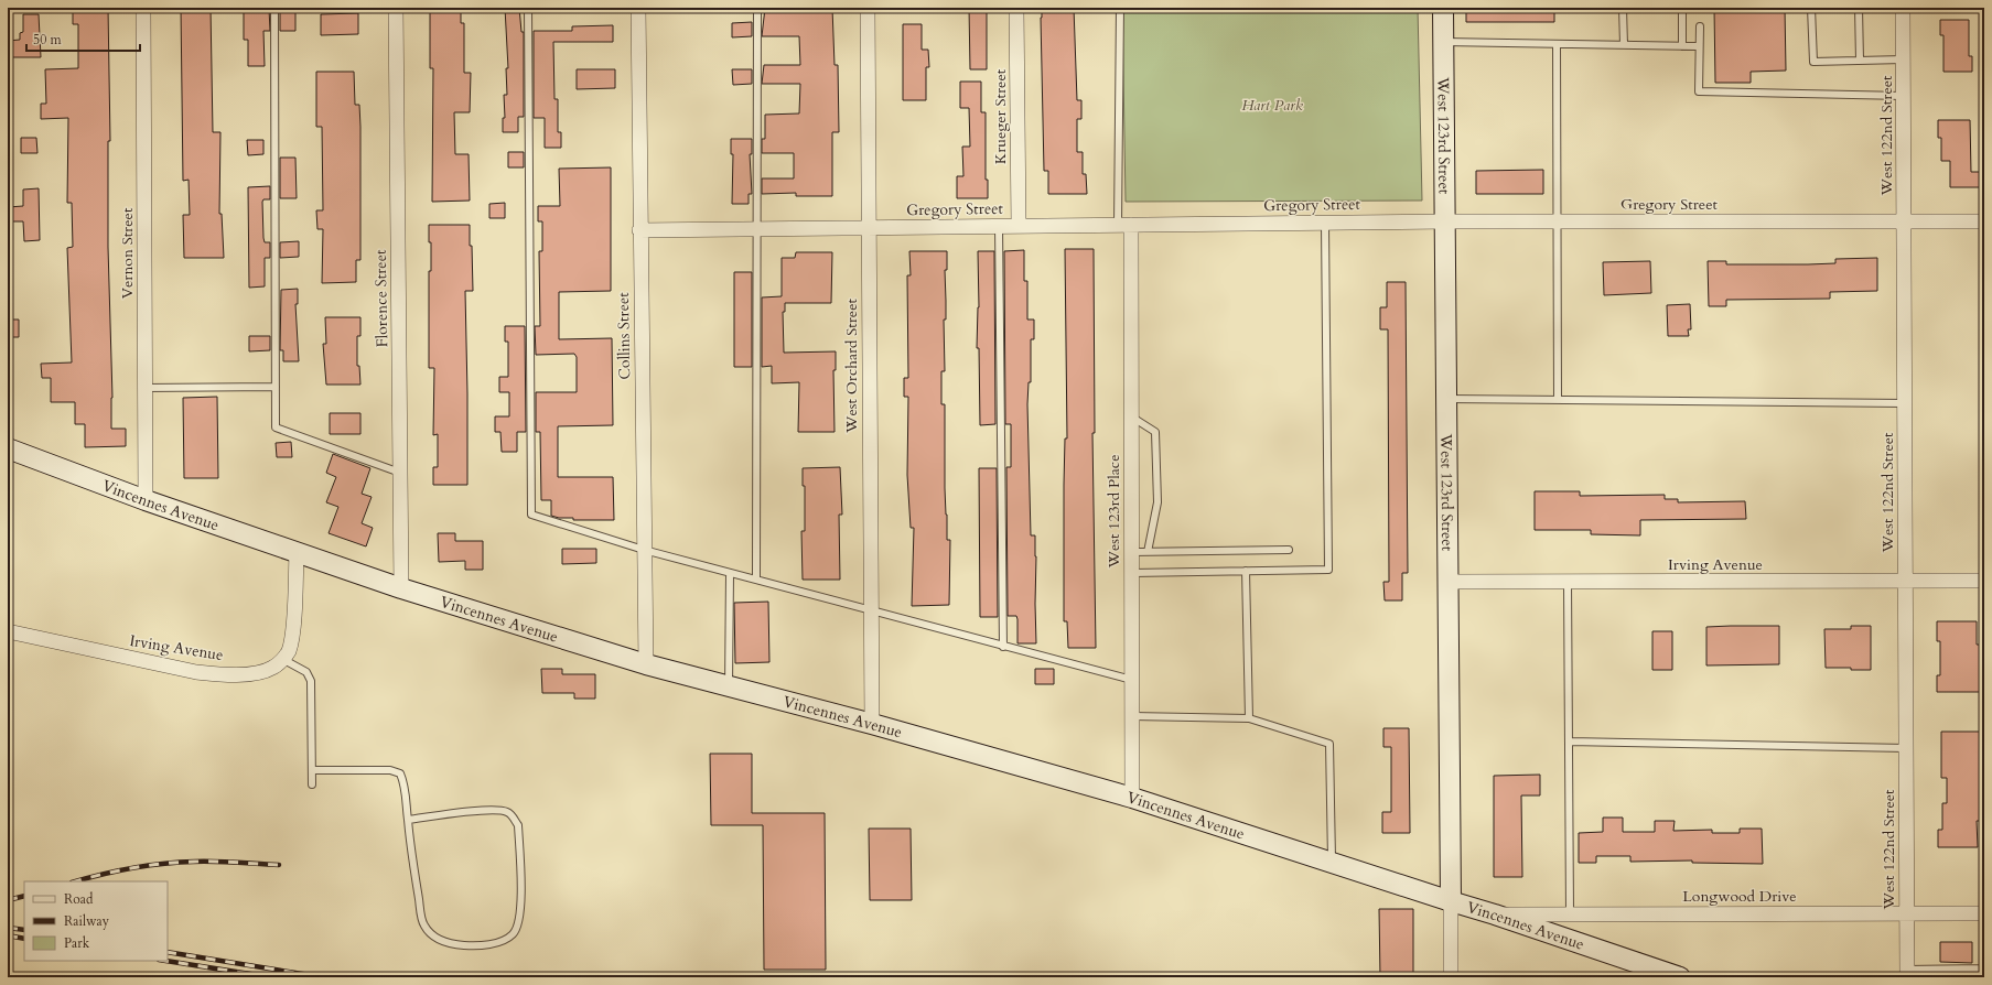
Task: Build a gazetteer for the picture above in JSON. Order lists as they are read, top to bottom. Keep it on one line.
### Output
{"streets":{"main road":["West 123rd Street","Vincennes Avenue"],"street":["Krueger Street","West 122nd Street","Gregory Street","Vernon Street","Florence Street","Collins Street","West Orchard Street","West 123rd Place","Irving Avenue","Longwood Drive"]},"crossings":[["Krueger Street","Gregory Street"],["West 123rd Street","Gregory Street"],["West 123rd Street","Vincennes Avenue"],["West 123rd Street","Irving Avenue"],["West 122nd Street","Gregory Street"],["West 122nd Street","Irving Avenue"],["West 122nd Street","Longwood Drive"],["Gregory Street","Collins Street"],["Gregory Street","West Orchard Street"],["Gregory Street","West 123rd Place"],["Vernon Street","Vincennes Avenue"],["Florence Street","Vincennes Avenue"],["Collins Street","Vincennes Avenue"],["West Orchard Street","Vincennes Avenue"],["Vincennes Avenue","West 123rd Place"],["Vincennes Avenue","Irving Avenue"],["Vincennes Avenue","Longwood Drive"]],"parks":["Hart Park"],"legend":["Road","Railway","Park"],"scale_bar":"50 m"}
